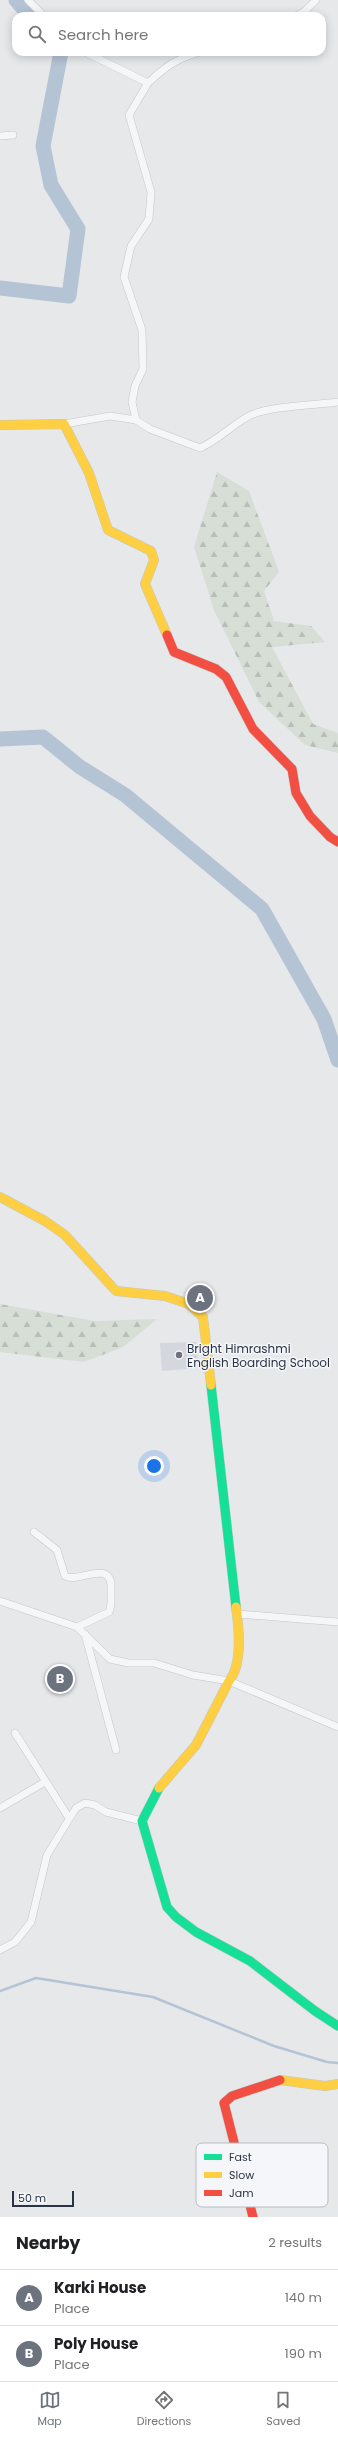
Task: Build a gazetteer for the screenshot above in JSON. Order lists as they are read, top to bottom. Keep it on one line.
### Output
{"places":["Bright Himrashmi English Boarding School"],"legend":["Fast","Slow","Jam"],"scale_bar":"50 m","page":{"search":"Search here","pins":["A","B"],"scale":"50 m","heading":["Nearby","2 results"],"list":[{"mark":"A","name":"Karki House","note":"Place","value":"140 m"},{"mark":"B","name":"Poly House","note":"Place","value":"190 m"}],"nav":["Map","Directions","Saved"]}}
